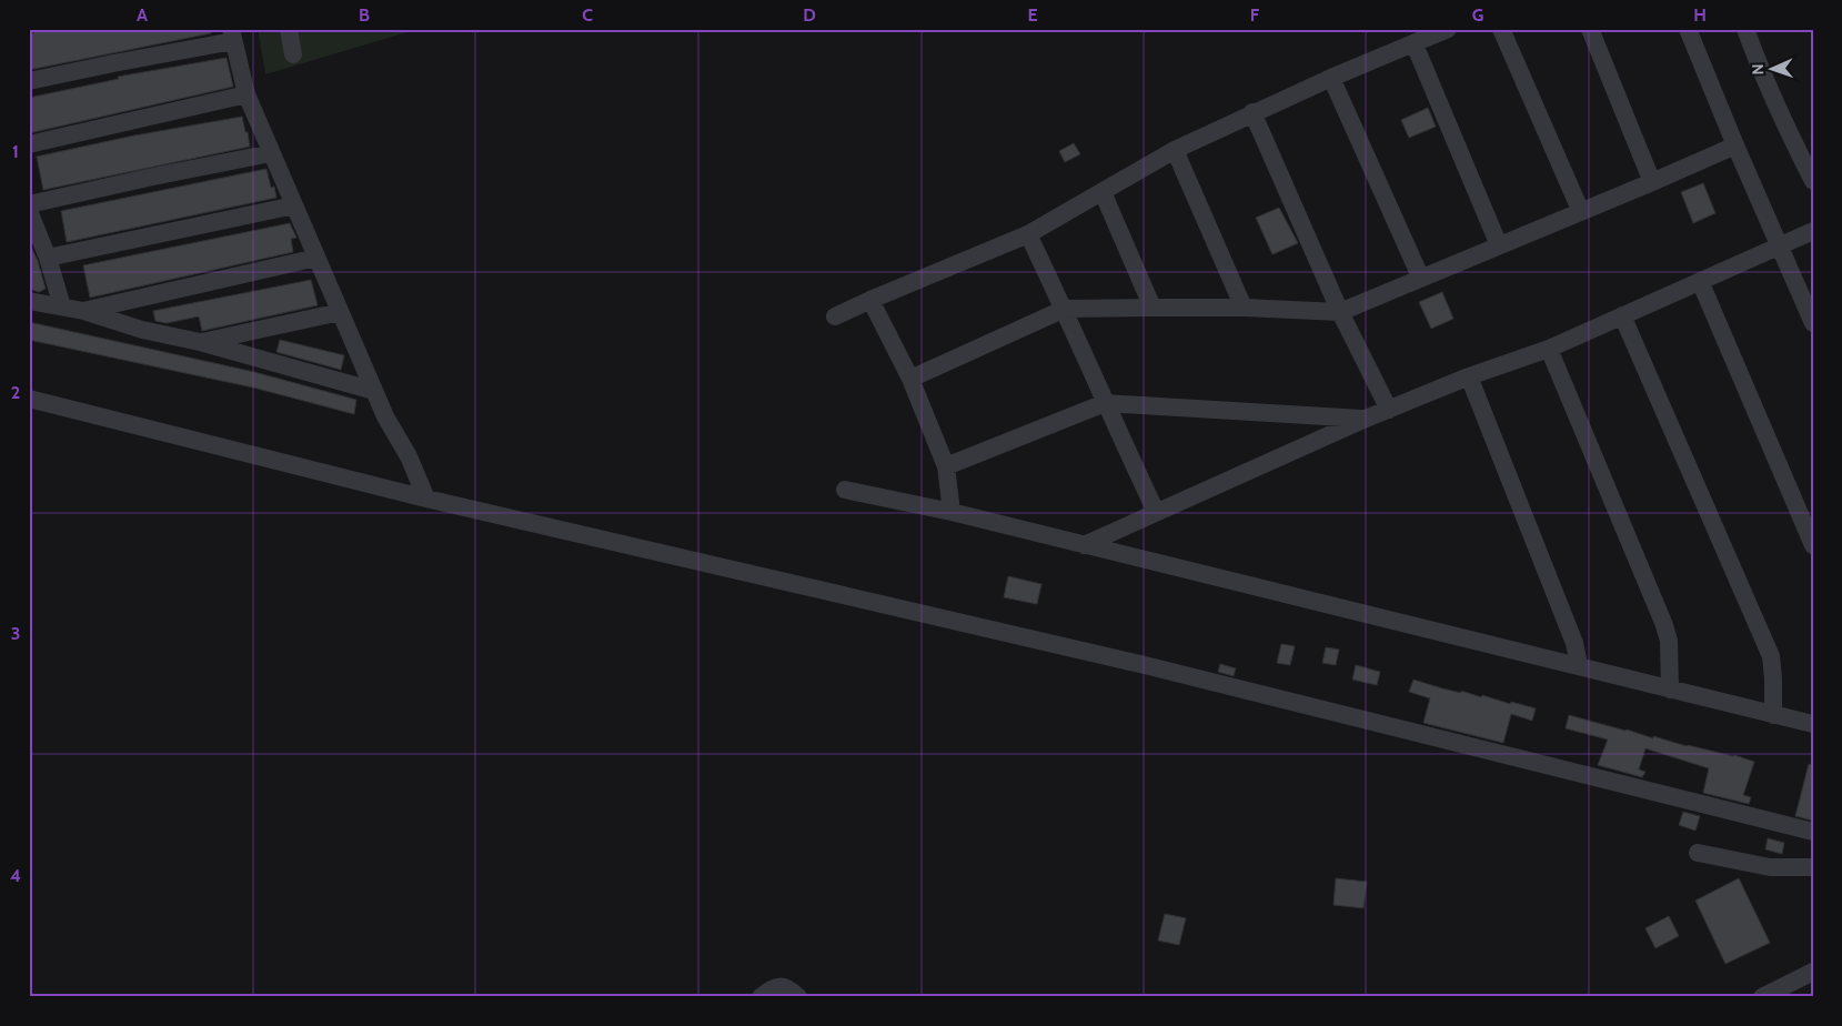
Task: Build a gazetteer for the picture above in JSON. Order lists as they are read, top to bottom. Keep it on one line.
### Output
{"north":"left","grid":{"columns":["A","B","C","D","E","F","G","H"],"rows":["1","2","3","4"]}}
